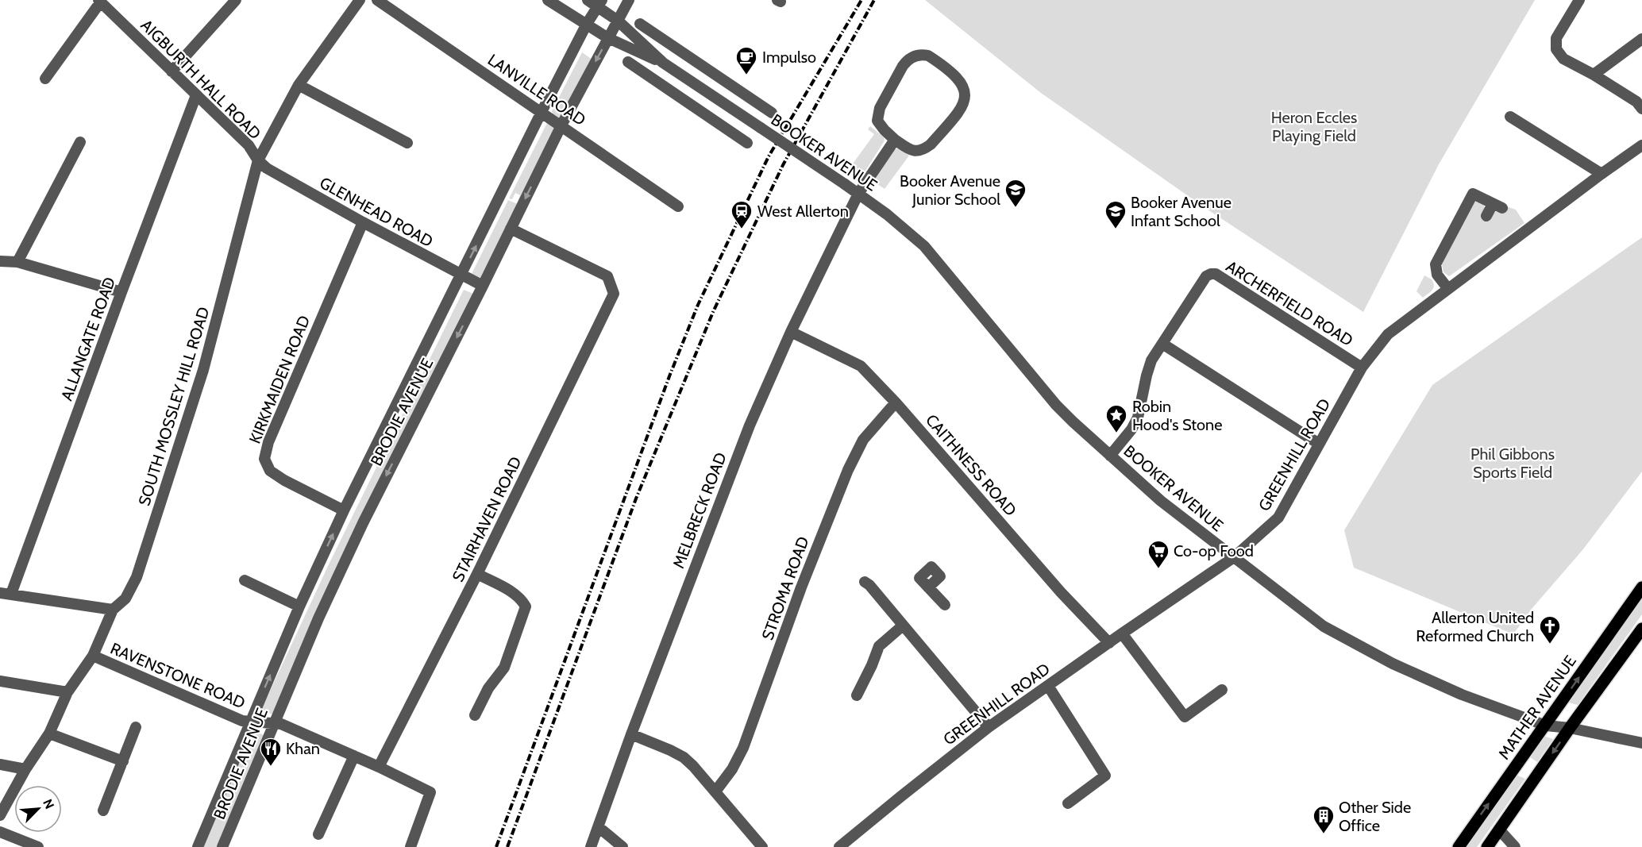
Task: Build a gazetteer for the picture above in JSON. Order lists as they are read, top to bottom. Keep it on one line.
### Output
{"streets":{"main road":["MATHER AVENUE"],"street":["AIGBURTH HALL ROAD","LANVILLE ROAD","BOOKER AVENUE","GLENHEAD ROAD","ARCHERFIELD ROAD","ALLANGATE ROAD","KIRKMAIDEN ROAD","SOUTH MOSSLEY HILL ROAD","BRODIE AVENUE","GREENHILL ROAD","CAITHNESS ROAD","MELBRECK ROAD","STAIRHAVEN ROAD","STROMA ROAD","RAVENSTONE ROAD"]},"crossings":[["AIGBURTH HALL ROAD","GLENHEAD ROAD"],["AIGBURTH HALL ROAD","ALLANGATE ROAD"],["AIGBURTH HALL ROAD","SOUTH MOSSLEY HILL ROAD"],["LANVILLE ROAD","BRODIE AVENUE"],["BOOKER AVENUE","ARCHERFIELD ROAD"],["BOOKER AVENUE","BRODIE AVENUE"],["BOOKER AVENUE","GREENHILL ROAD"],["BOOKER AVENUE","MELBRECK ROAD"],["BOOKER AVENUE","MATHER AVENUE"],["GLENHEAD ROAD","KIRKMAIDEN ROAD"],["GLENHEAD ROAD","SOUTH MOSSLEY HILL ROAD"],["GLENHEAD ROAD","BRODIE AVENUE"],["ARCHERFIELD ROAD","GREENHILL ROAD"],["KIRKMAIDEN ROAD","BRODIE AVENUE"],["SOUTH MOSSLEY HILL ROAD","RAVENSTONE ROAD"],["BRODIE AVENUE","STAIRHAVEN ROAD"],["BRODIE AVENUE","RAVENSTONE ROAD"],["GREENHILL ROAD","CAITHNESS ROAD"],["CAITHNESS ROAD","MELBRECK ROAD"],["CAITHNESS ROAD","STROMA ROAD"]],"parks":["Heron Eccles Playing Field","Phil Gibbons Sports Field"],"places":{"cafe":["Impulso"],"school or university":["Booker Avenue Junior School","Booker Avenue Infant School"],"station":["West Allerton"],"place":["Robin Hood's Stone"],"supermarket":["Co-op Food"],"church":["Allerton United Reformed Church"],"restaurant":["Khan"],"building":["Other Side Office"]},"north":"top right"}
